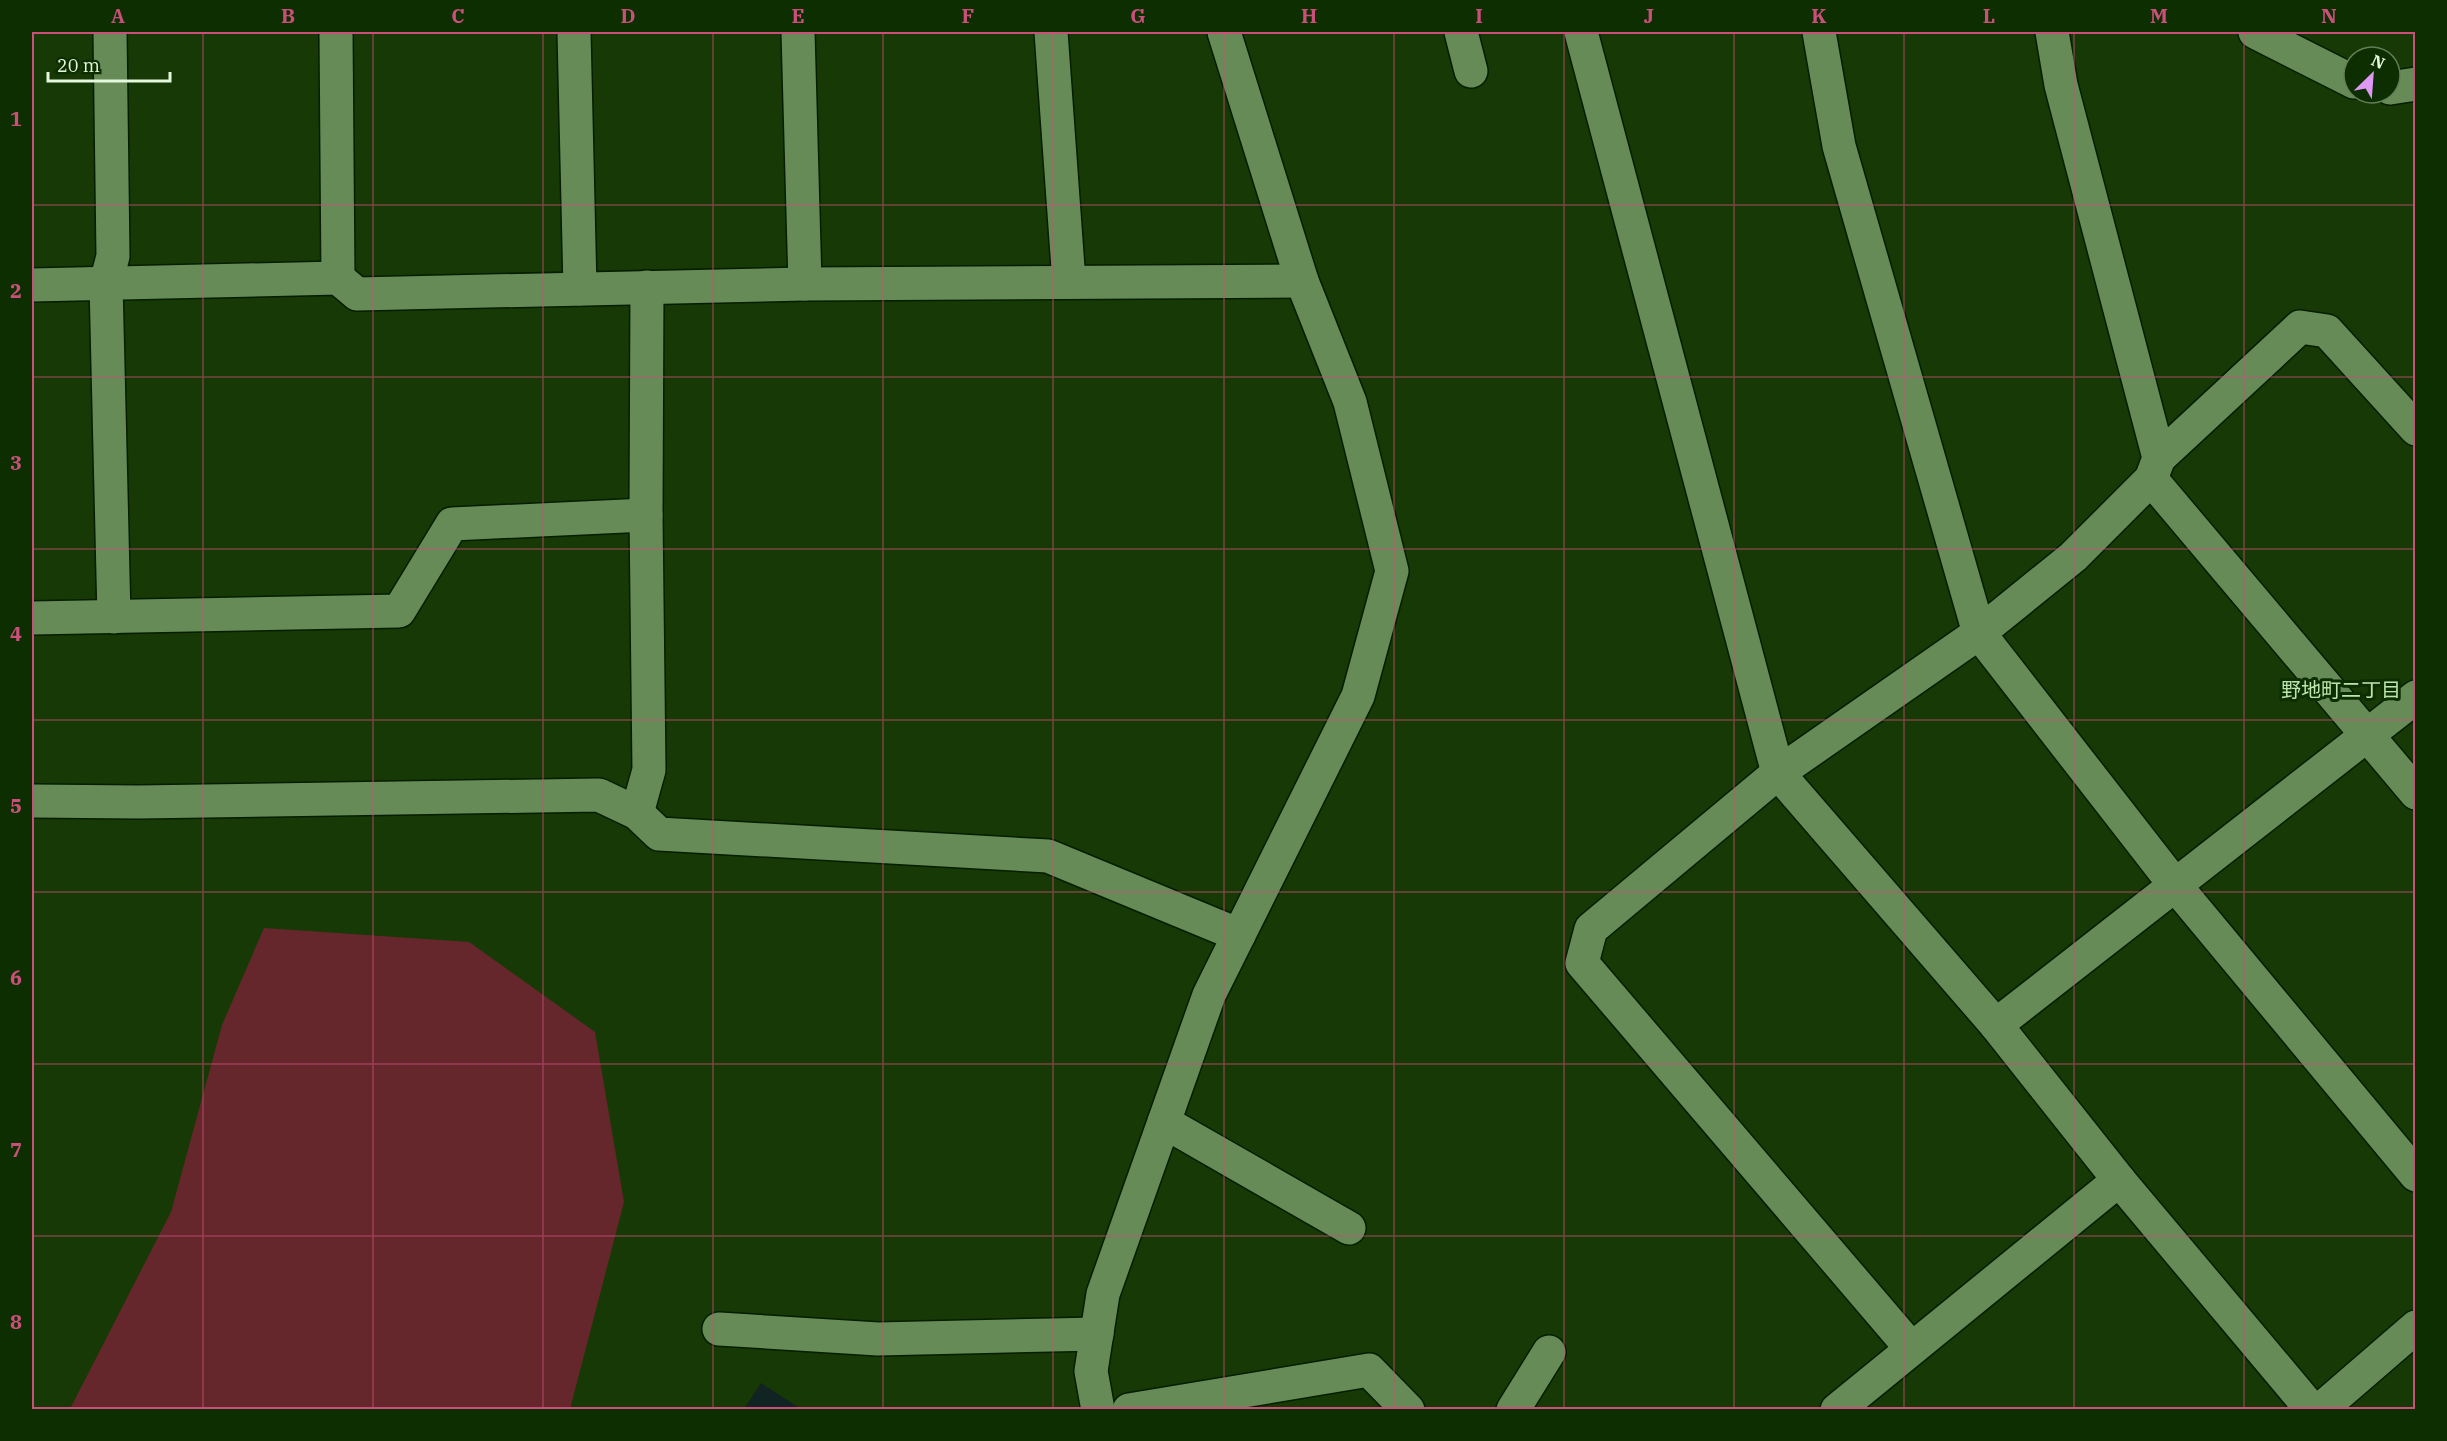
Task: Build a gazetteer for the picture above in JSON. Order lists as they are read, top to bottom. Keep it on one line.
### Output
{"districts":["野地町二丁目"],"scale_bar":"20 m","north":"top right","grid":{"columns":["A","B","C","D","E","F","G","H","I","J","K","L","M","N"],"rows":["1","2","3","4","5","6","7","8"]}}
